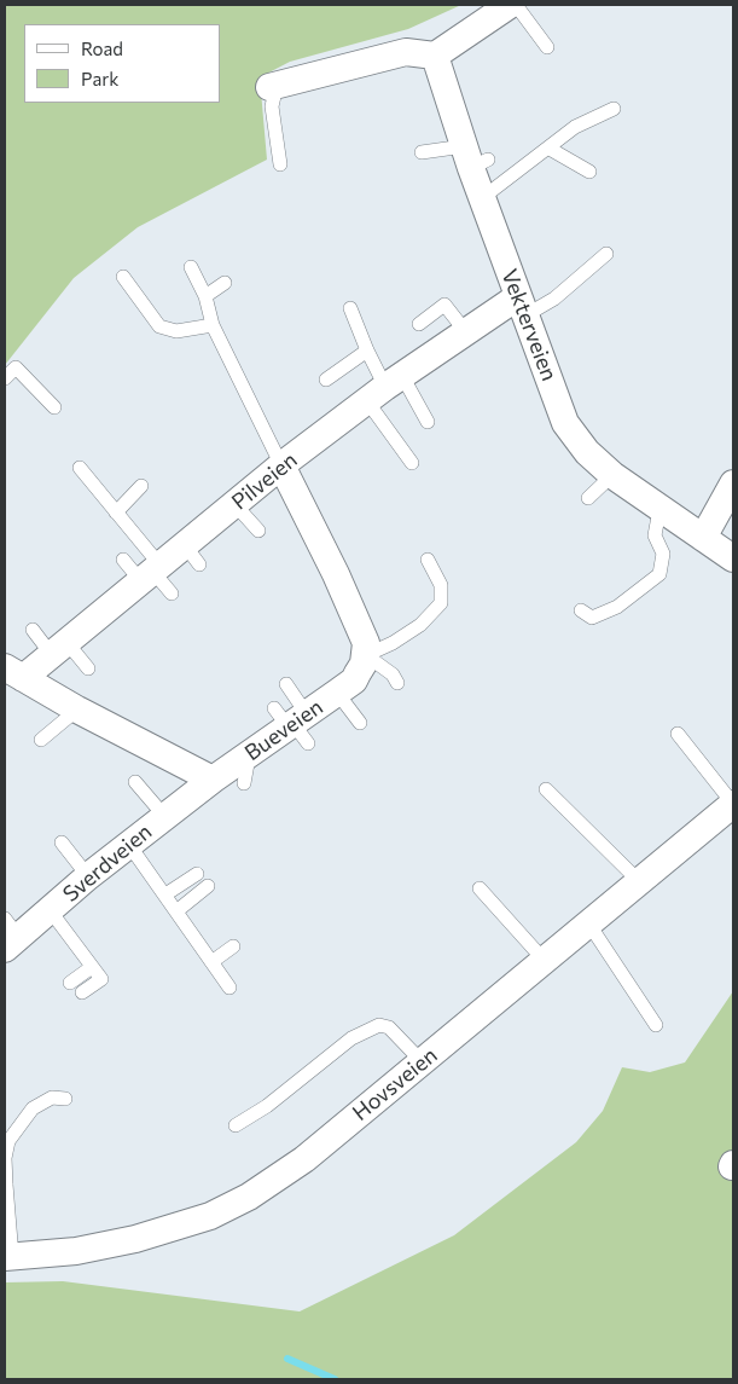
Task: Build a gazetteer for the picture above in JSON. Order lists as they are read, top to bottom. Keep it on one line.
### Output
{"streets":{"street":["Vekterveien","Pilveien","Bueveien","Sverdveien","Hovsveien"]},"crossings":[["Vekterveien","Pilveien"],["Bueveien","Sverdveien"]],"legend":["Road","Park"]}
